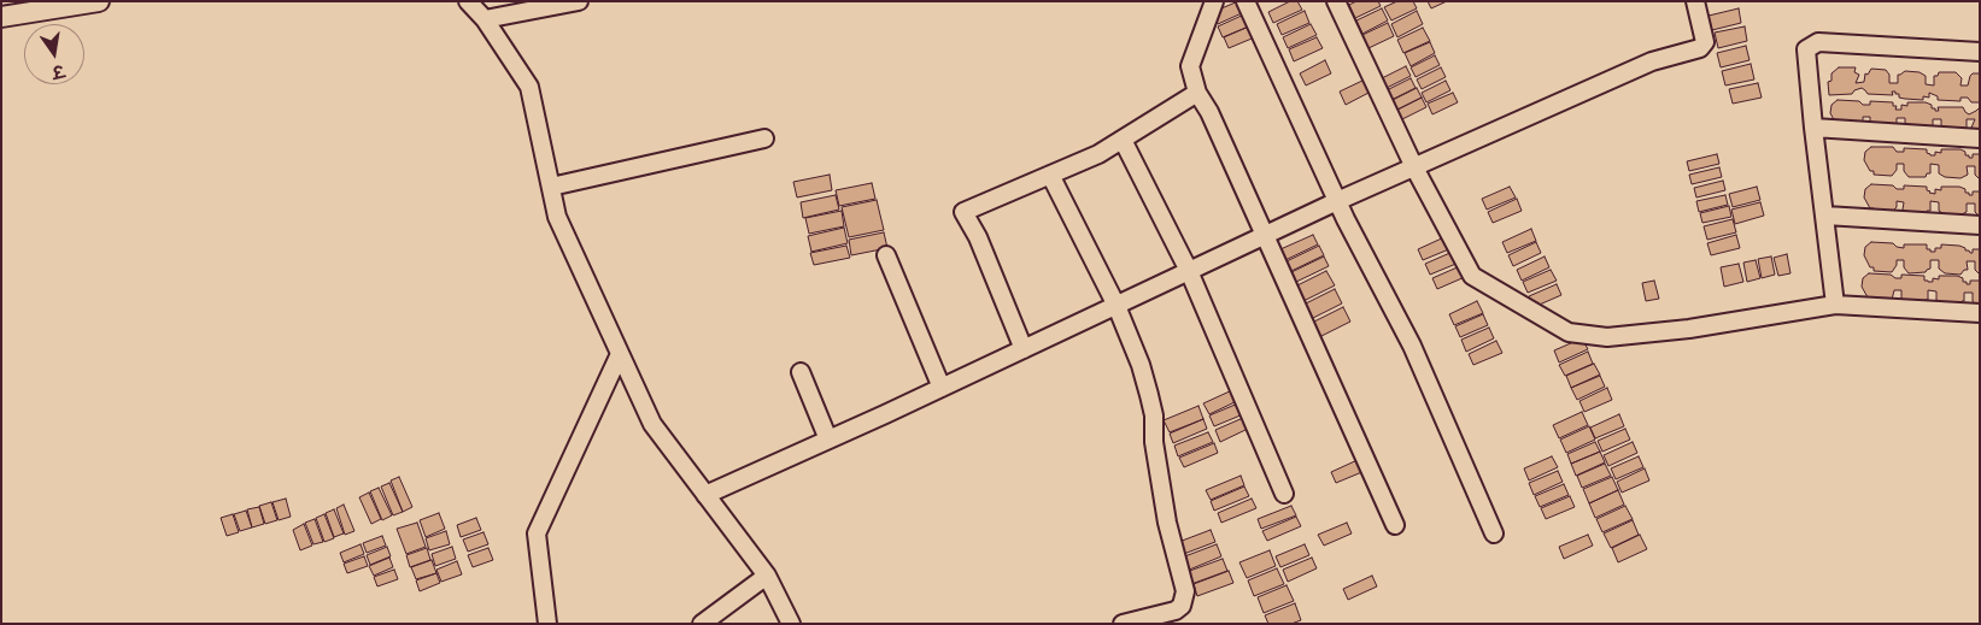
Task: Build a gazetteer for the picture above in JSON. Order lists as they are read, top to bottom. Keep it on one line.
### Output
{"north":"bottom"}
